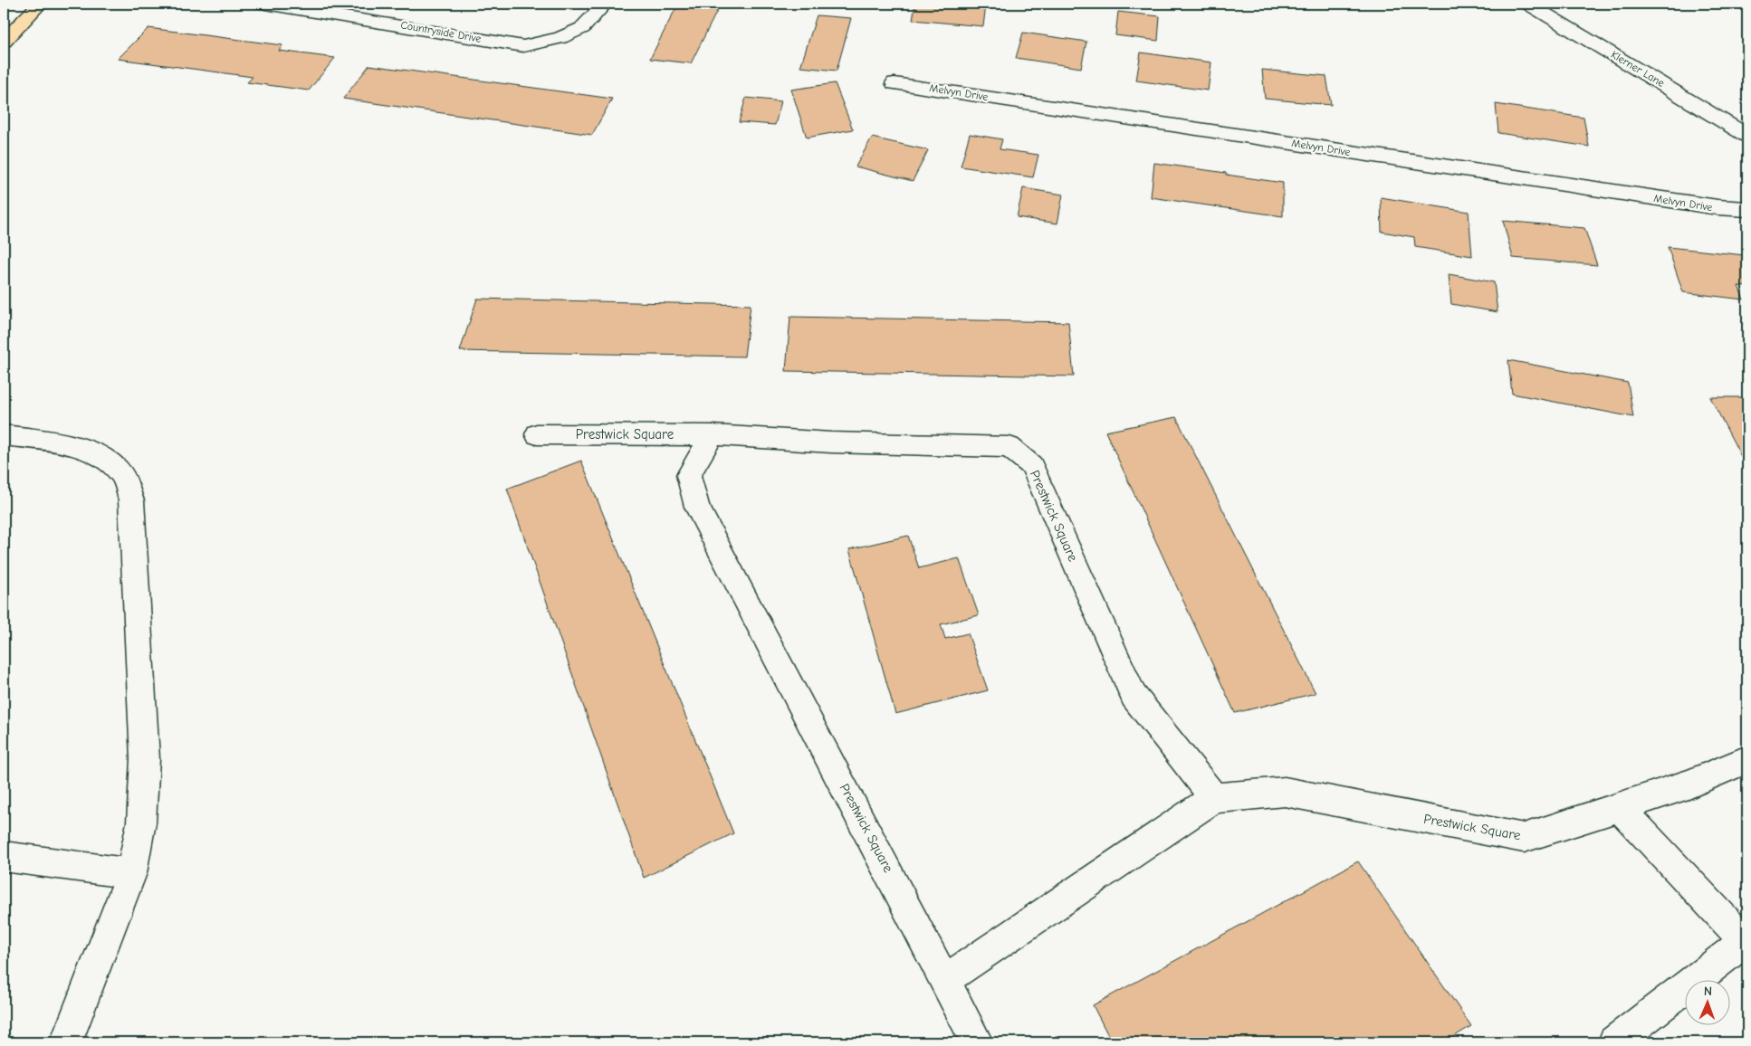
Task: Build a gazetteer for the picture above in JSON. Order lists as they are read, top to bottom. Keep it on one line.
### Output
{"streets":{"street":["Countryside Drive","Klerner Lane","Melvyn Drive","Prestwick Square"]},"north":"top"}
